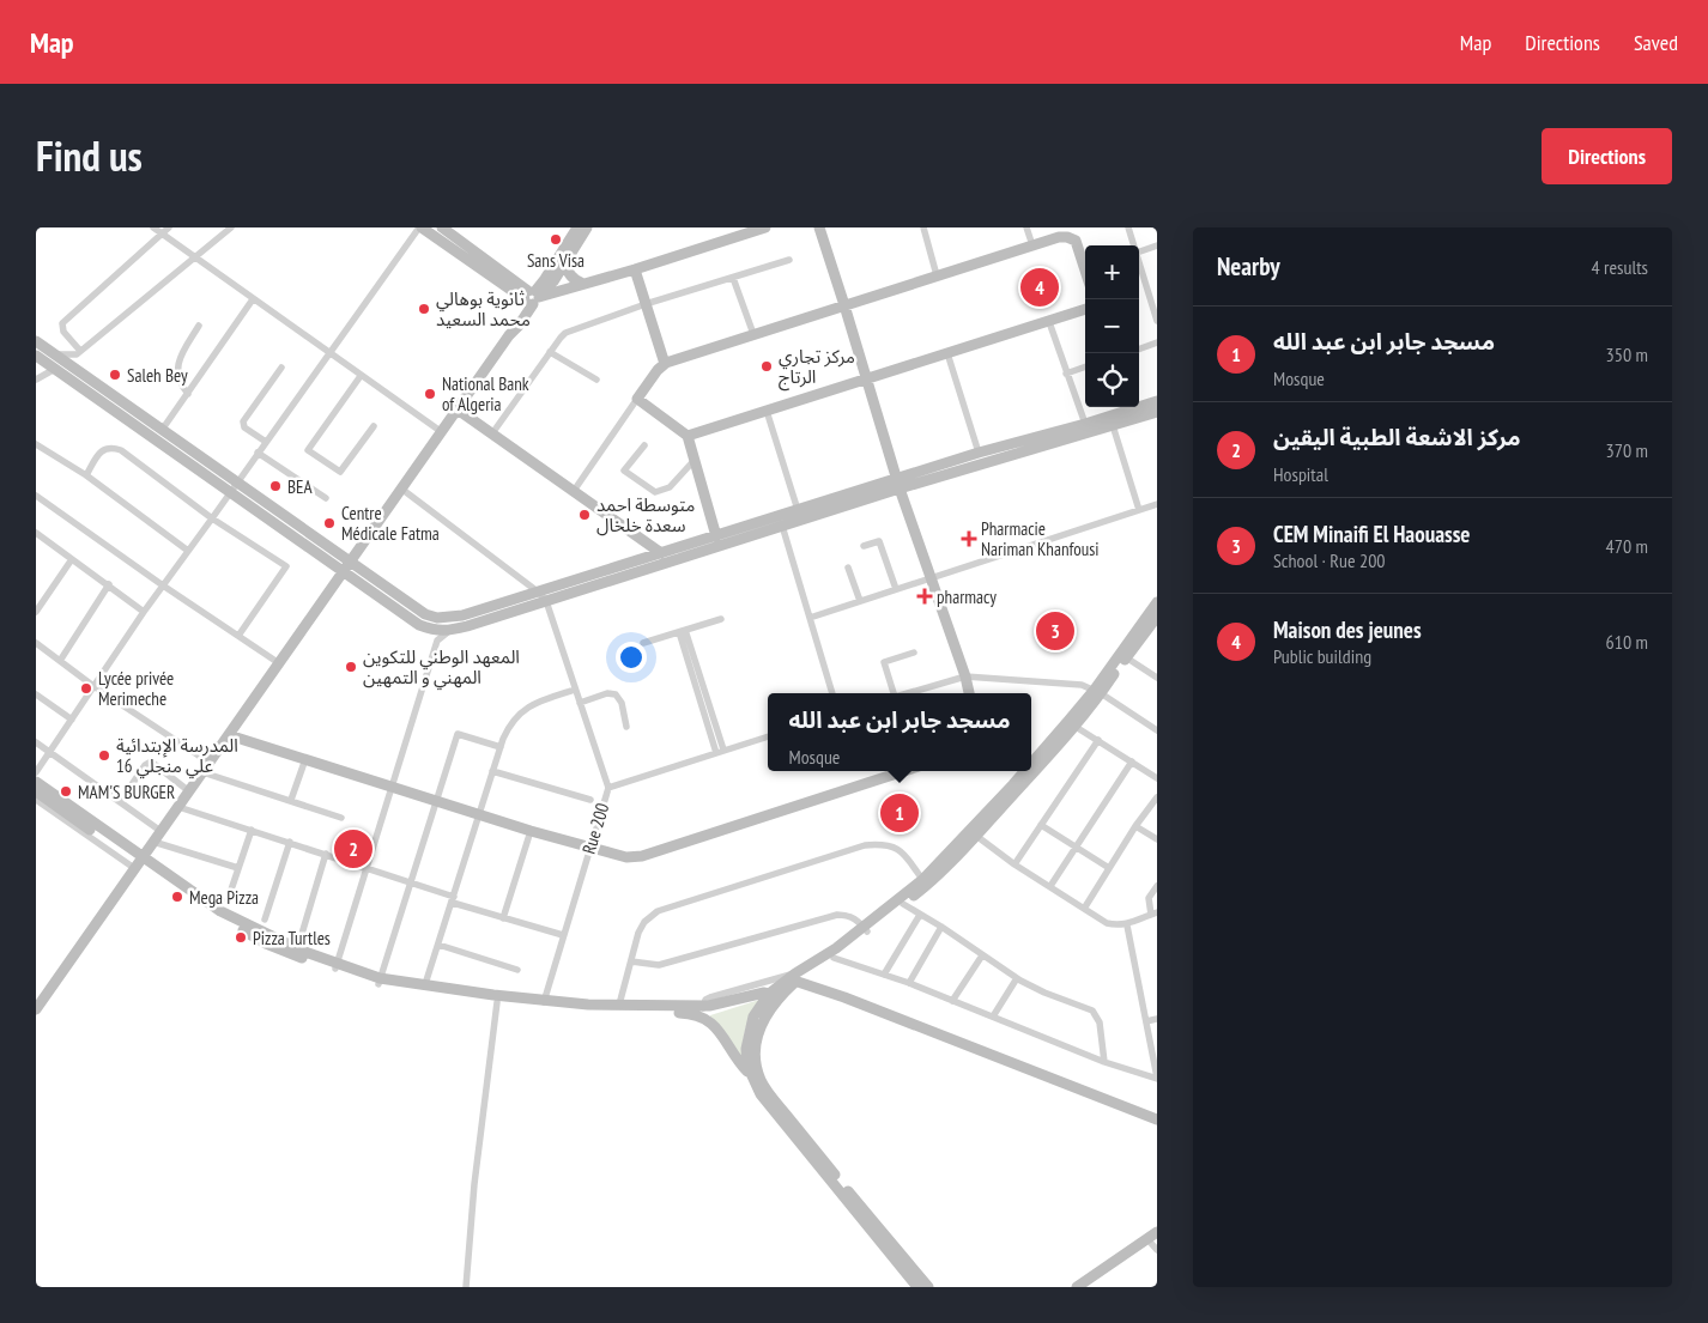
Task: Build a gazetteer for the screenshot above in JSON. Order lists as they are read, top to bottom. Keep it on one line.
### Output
{"streets":{"street":["Rue 200"]},"places":{"other":["Sans Visa","ثانوية بوهالي محمد السعيد","مركز تجاري الرتاج","Saleh Bey","National Bank of Algeria","BEA","متوسطة احمد سعدة خلخال","Centre Médicale Fatma","المعهد الوطني للتكوين المهني و التمهين","Lycée privée Merimeche","المدرسة الإبتدائية علي منجلي 16","MAM'S BURGER","Mega Pizza","Pizza Turtles"],"health":["Pharmacie Nariman Khanfousi","pharmacy"]},"page":{"header":"Map","nav":["Map","Directions","Saved"],"title":"Find us","buttons":"Directions","heading":["Nearby","4 results"],"map_buttons":["+","−"],"pins":["4","3","1","2"],"list":[{"mark":"1","name":"مسجد جابر ابن عبد الله","note":"Mosque","value":"350 m"},{"mark":"2","name":"مركز الاشعة الطبية اليقين","note":"Hospital","value":"370 m"},{"mark":"3","name":"CEM Minaifi El Haouasse","note":"School · Rue 200","value":"470 m"},{"mark":"4","name":"Maison des jeunes","note":"Public building","value":"610 m"}],"popup":["مسجد جابر ابن عبد الله","Mosque"]}}
